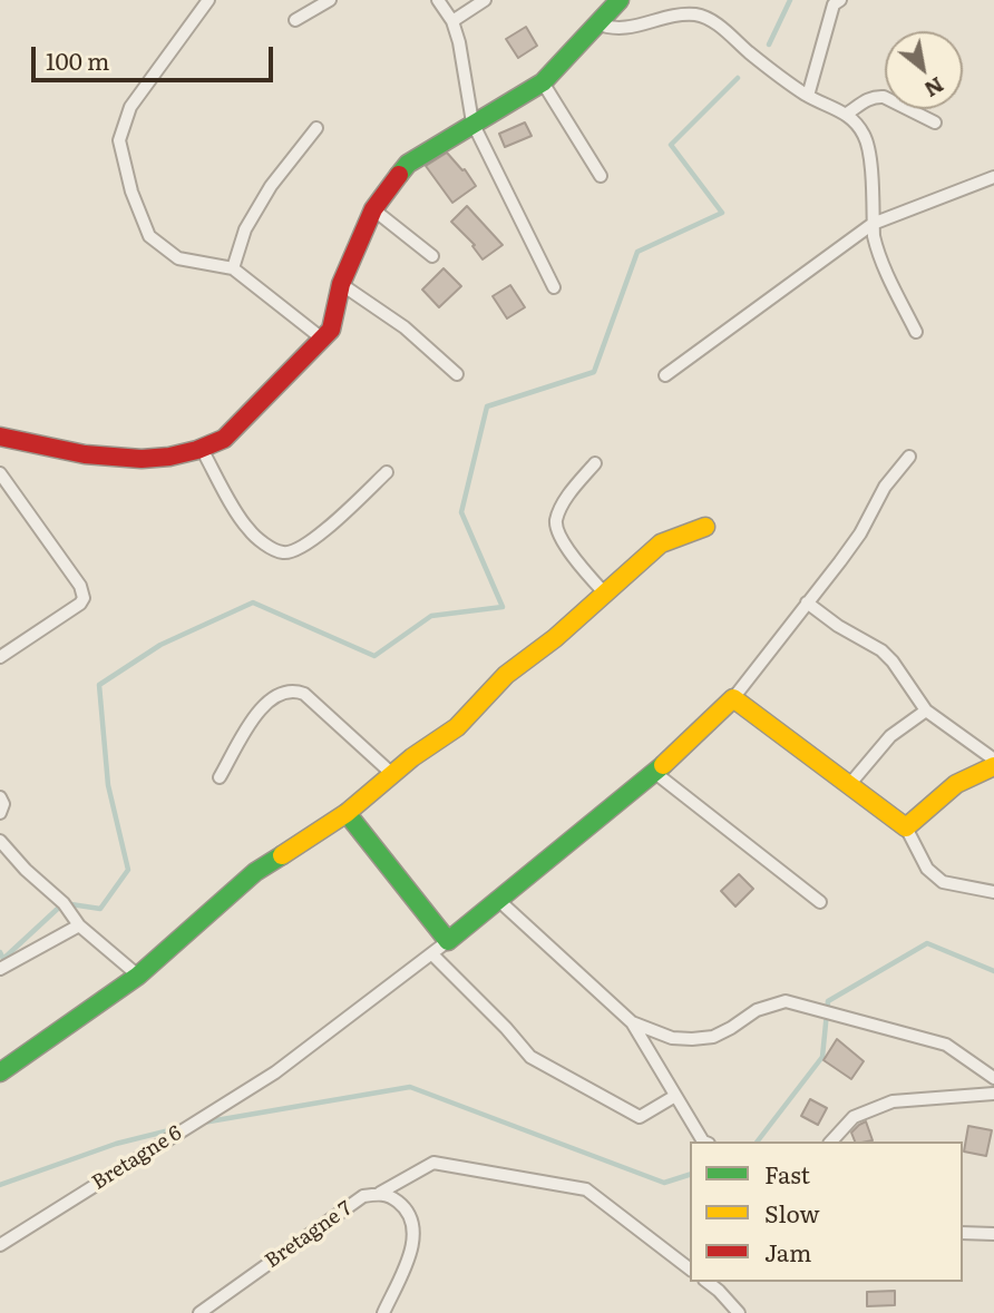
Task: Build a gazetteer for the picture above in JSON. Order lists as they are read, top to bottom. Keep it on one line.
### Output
{"streets":{"street":["Bretagne 6","Bretagne 7"]},"legend":["Fast","Slow","Jam"],"scale_bar":"100 m","north":"bottom right"}
